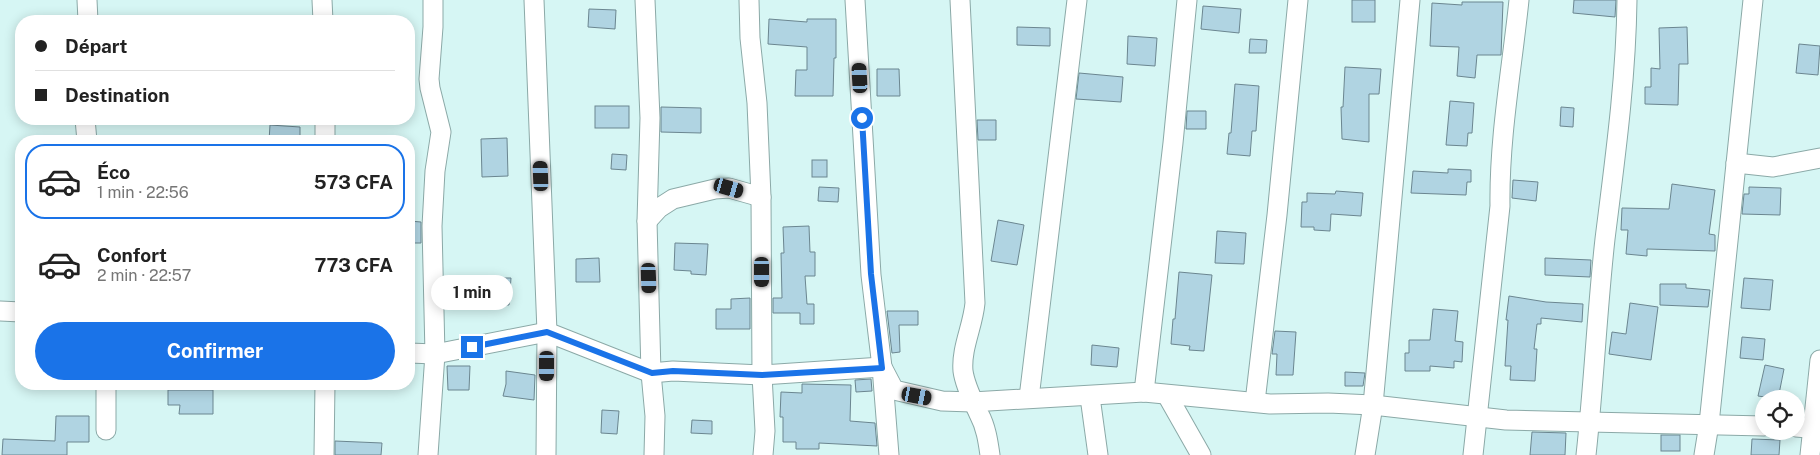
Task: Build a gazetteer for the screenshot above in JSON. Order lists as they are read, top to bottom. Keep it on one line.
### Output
{"page":{"banner":["Départ","Destination"],"list":[{"name":"Éco","note":"1 min · 22:56","value":"573 CFA"},{"name":"Confort","note":"2 min · 22:57","value":"773 CFA"}],"bubble":"1 min","buttons":"Confirmer"}}
